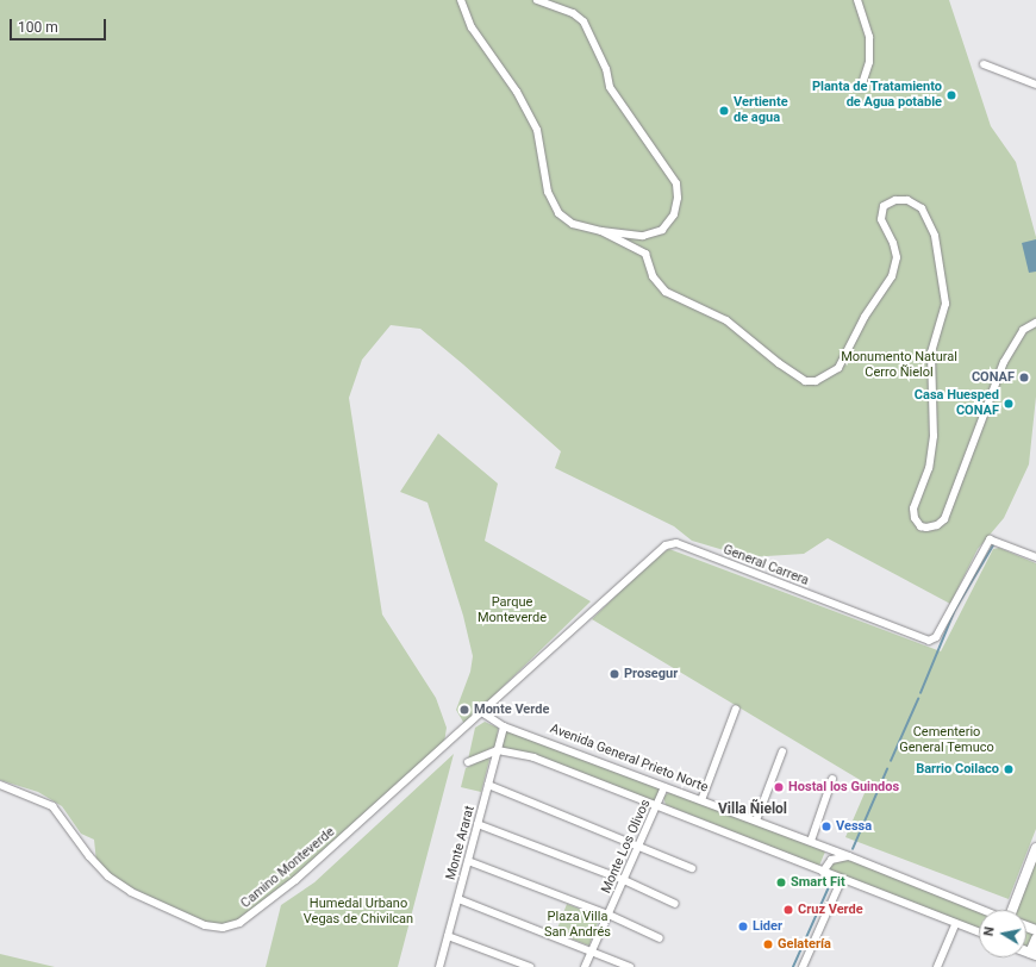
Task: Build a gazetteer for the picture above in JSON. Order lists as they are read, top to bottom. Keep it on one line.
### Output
{"streets":{"street":["General Carrera","Avenida General Prieto Norte","Monte Ararat","Monte Los Olivos","Camino Monteverde"]},"crossings":[["General Carrera","Avenida General Prieto Norte"],["General Carrera","Camino Monteverde"],["Avenida General Prieto Norte","Monte Ararat"],["Avenida General Prieto Norte","Monte Los Olivos"],["Avenida General Prieto Norte","Camino Monteverde"]],"districts":["Villa Ñielol"],"parks":["Monumento Natural Cerro Ñielol","Parque Monteverde","Cementerio General Temuco","Humedal Urbano Vegas de Chivilcan","Plaza Villa San Andrés"],"places":["Planta de Tratamiento de Agua potable","Vertiente de agua","CONAF","Casa Huesped CONAF","Prosegur","Monte Verde","Barrio Coilaco","Hostal los Guindos","Vessa","Smart Fit","Cruz Verde","Lider","Gelatería"],"scale_bar":"100 m","north":"left"}
